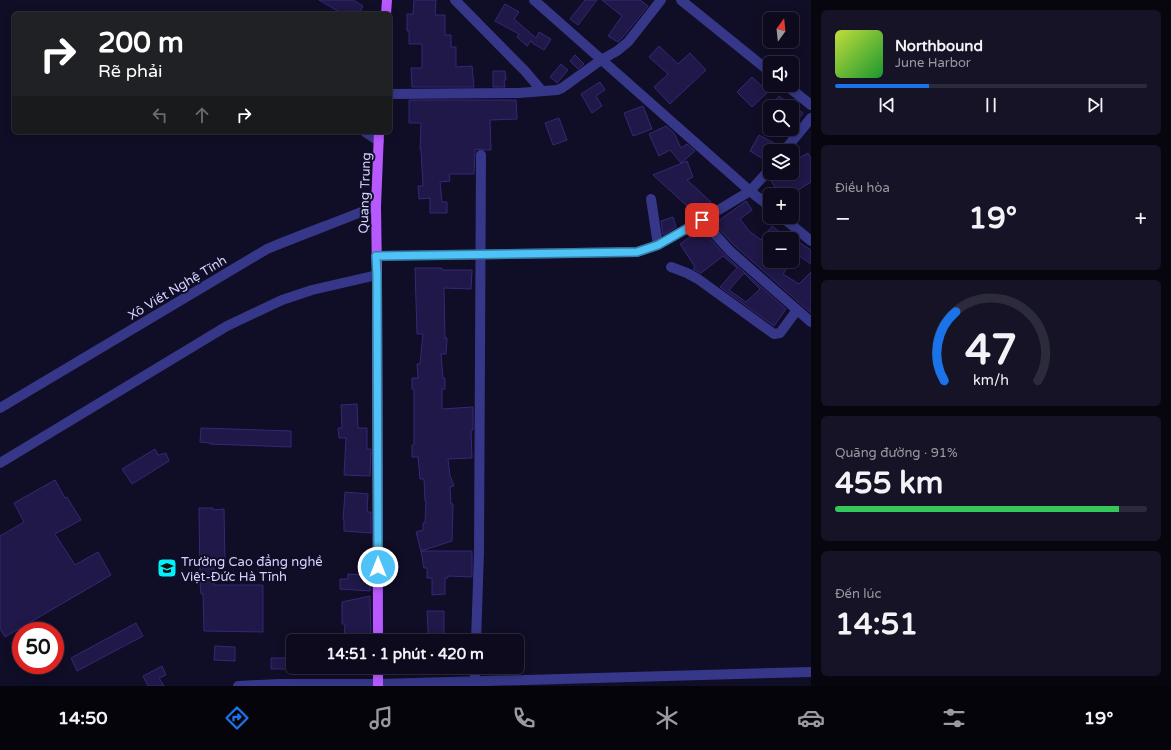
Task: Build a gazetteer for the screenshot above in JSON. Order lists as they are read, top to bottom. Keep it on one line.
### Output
{"streets":{"main road":["Quang Trung"],"street":["Xô Viết Nghệ Tĩnh"]},"crossings":[["Quang Trung","Xô Viết Nghệ Tĩnh"]],"places":{"school or university":["Trường Cao đẳng nghề Việt-Đức Hà Tĩnh"]},"north":"top","page":{"map_buttons":["+","−"],"turn":["200 m","Rẽ phải"],"song":["Northbound","June Harbor"],"tile":["Điều hòa",["Quãng đường · 91%","455 km"],["Đến lúc","14:51"]],"heat":["−","19°","+"],"limit":"50","trip":"14:51 · 1 phút · 420 m","tabs":["14:50","19°"],"gauge":["47","km/h"]}}
